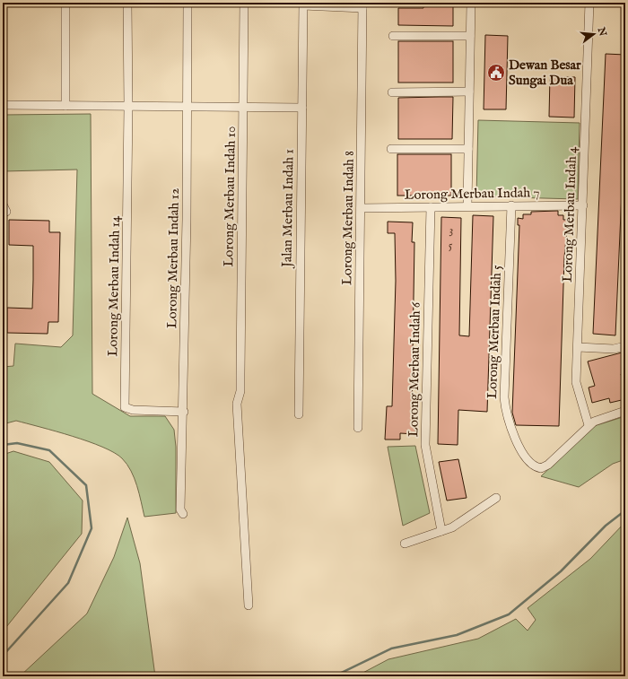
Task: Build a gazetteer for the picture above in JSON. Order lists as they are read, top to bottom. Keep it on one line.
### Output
{"streets":{"street":["Lorong Merbau Indah 7","Lorong Merbau Indah 10","Jalan Merbau Indah 1","Lorong Merbau Indah 4","Lorong Merbau Indah 8","Lorong Merbau Indah 12","Lorong Merbau Indah 14","Lorong Merbau Indah 5","Lorong Merbau Indah 6"]},"crossings":[["Lorong Merbau Indah 7","Lorong Merbau Indah 4"],["Lorong Merbau Indah 7","Lorong Merbau Indah 8"],["Lorong Merbau Indah 7","Lorong Merbau Indah 5"],["Lorong Merbau Indah 7","Lorong Merbau Indah 6"],["Jalan Merbau Indah 1","Lorong Merbau Indah 8"],["Lorong Merbau Indah 4","Lorong Merbau Indah 5"],["Lorong Merbau Indah 12","Lorong Merbau Indah 14"]],"places":{"public building":["Dewan Besar Sungai Dua"]},"house_numbers":["3","5"],"north":"right"}
